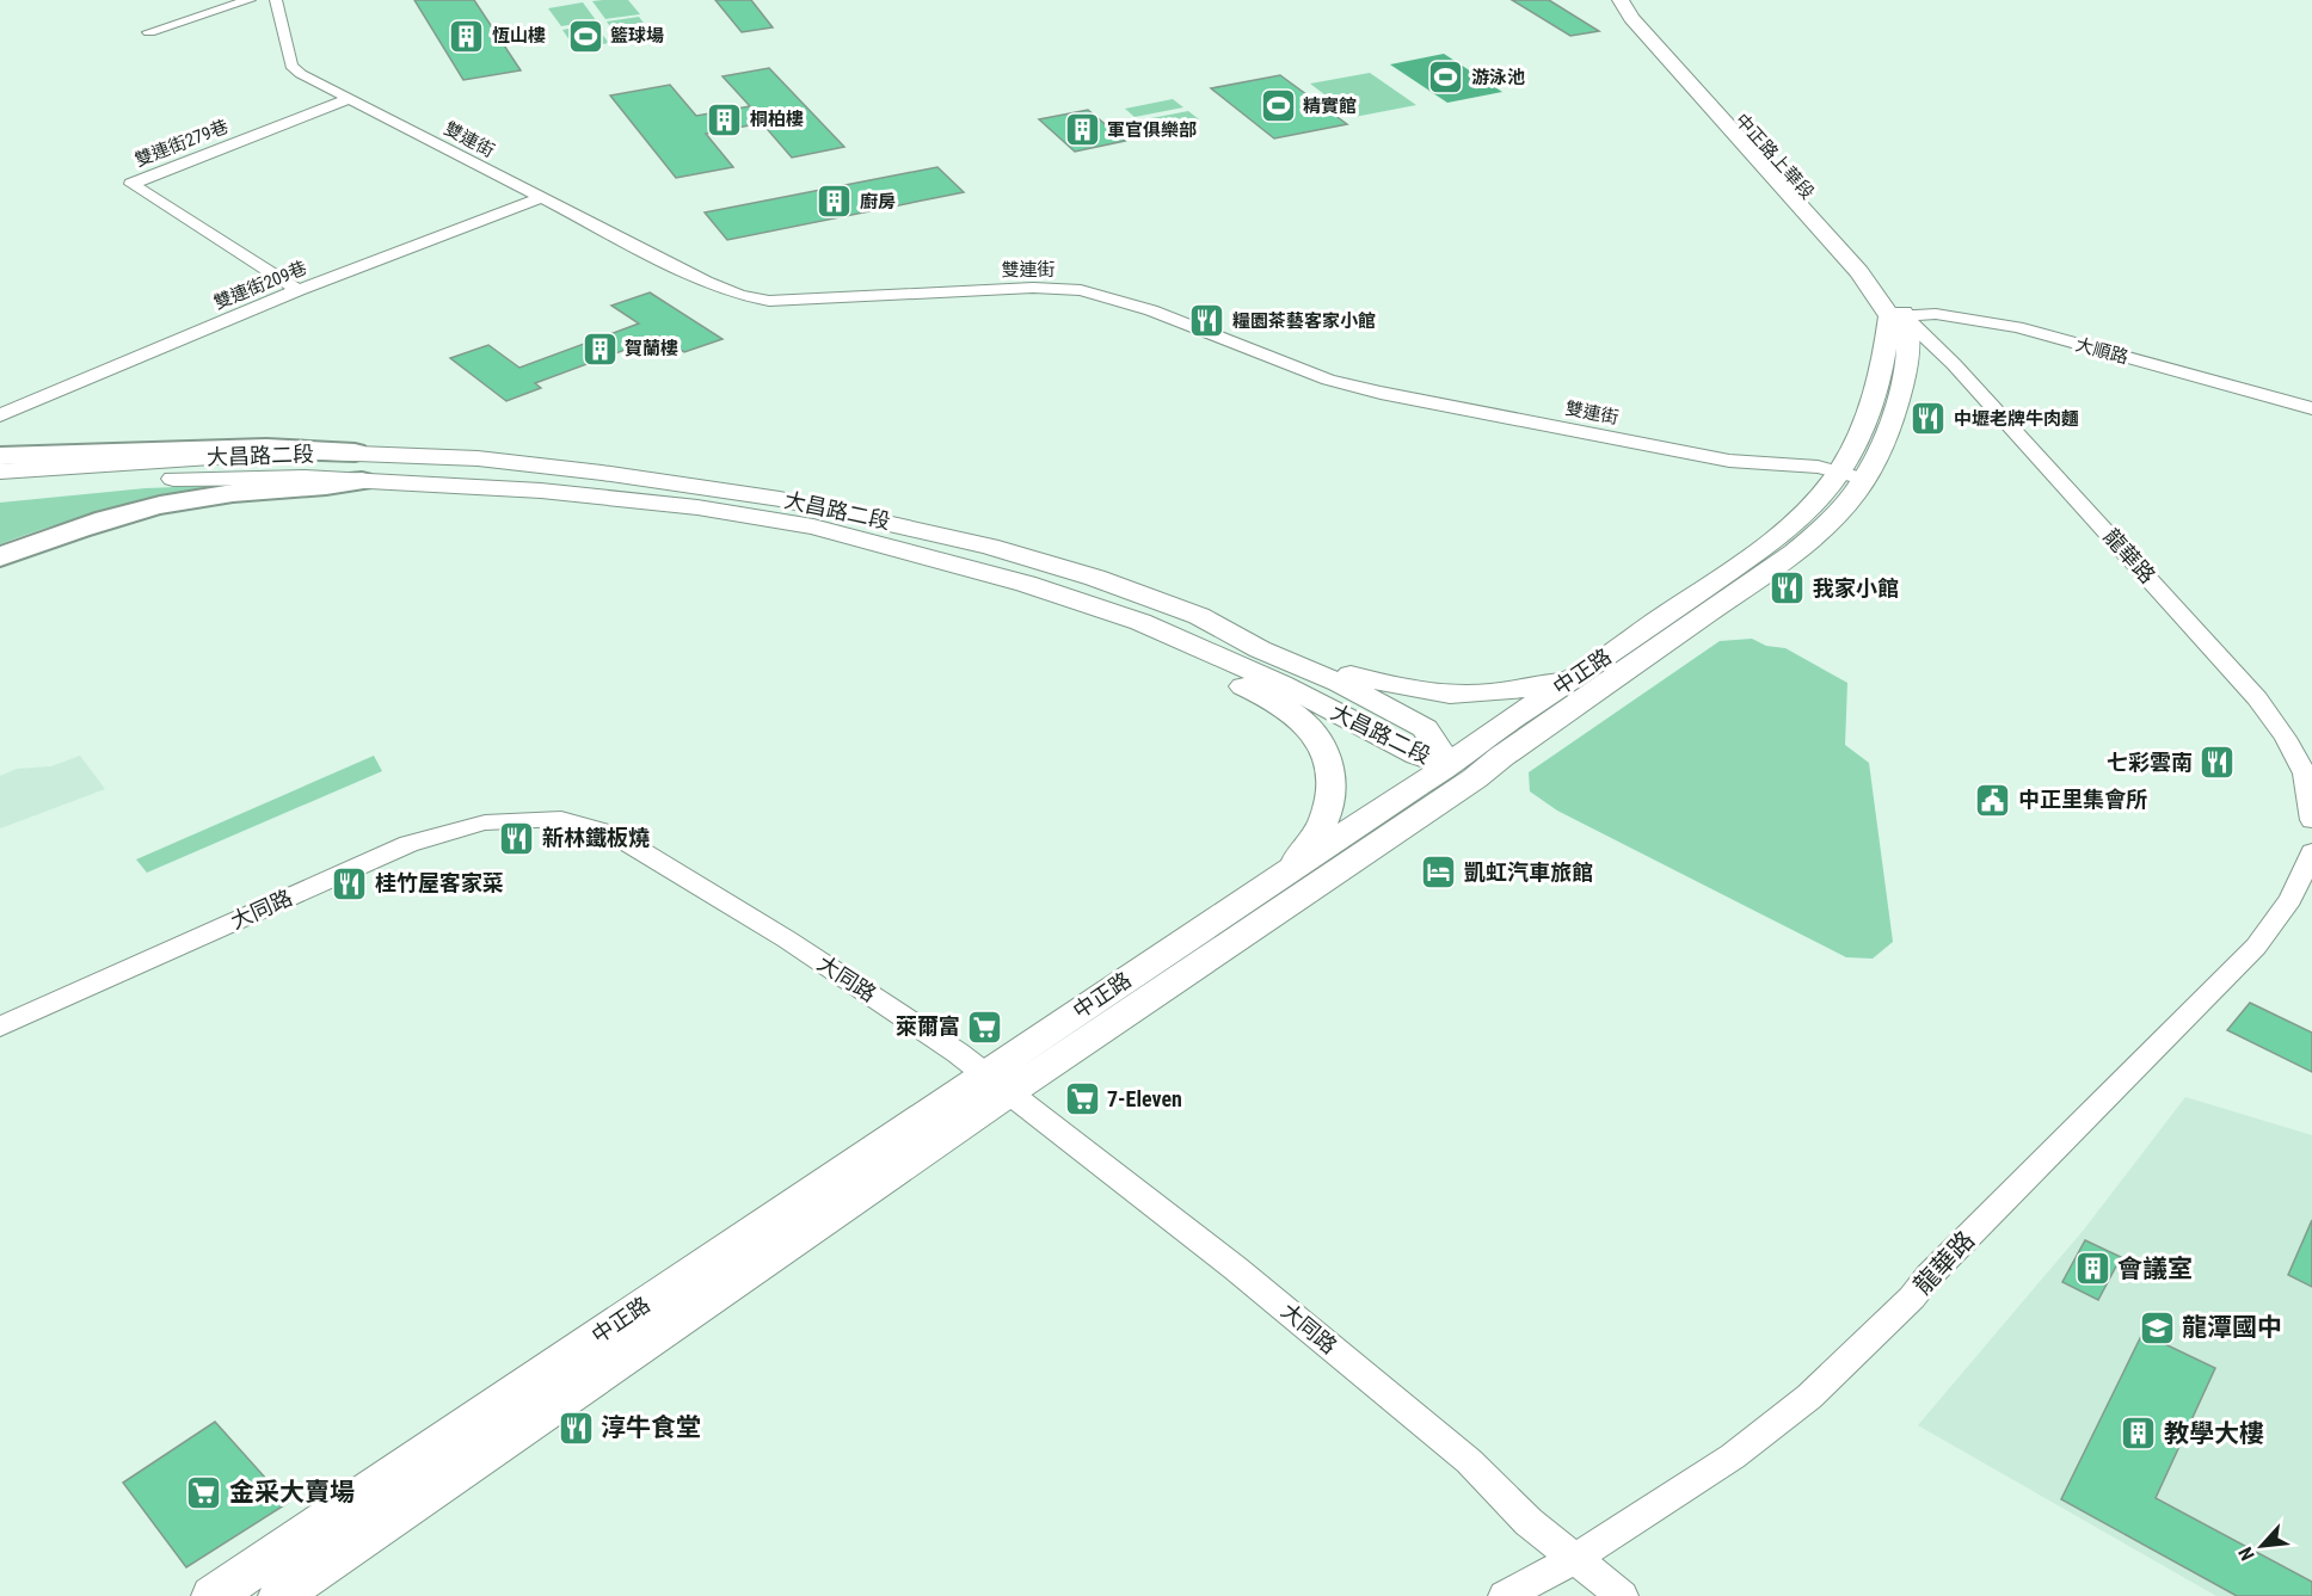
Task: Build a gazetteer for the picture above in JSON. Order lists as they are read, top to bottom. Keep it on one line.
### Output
{"streets":{"main road":["中正路上華段","大昌路二段","中正路"],"street":["雙連街","雙連街279巷","雙連街209巷","大順路","龍華路","大同路"]},"crossings":[["雙連街","雙連街279巷"],["雙連街","雙連街209巷"],["雙連街","中正路"],["雙連街279巷","雙連街209巷"],["中正路上華段","大順路"],["中正路上華段","龍華路"],["中正路上華段","中正路"],["大順路","龍華路"],["大順路","中正路"],["大昌路二段","中正路"],["龍華路","中正路"],["龍華路","大同路"],["中正路","大同路"]],"places":{"building":["恆山樓","桐柏樓","軍官俱樂部","廚房","賀蘭樓","會議室","教學大樓"],"sports":["籃球場","游泳池","精實館"],"restaurant":["糧園茶藝客家小館","中壢老牌牛肉麵","我家小館","七彩雲南","新林鐵板燒","桂竹屋客家菜","淳牛食堂"],"public building":["中正里集會所"],"hotel":["凱虹汽車旅館"],"supermarket":["萊爾富","7-Eleven","金采大賣場"],"school or university":["龍潭國中"]},"north":"bottom left"}
